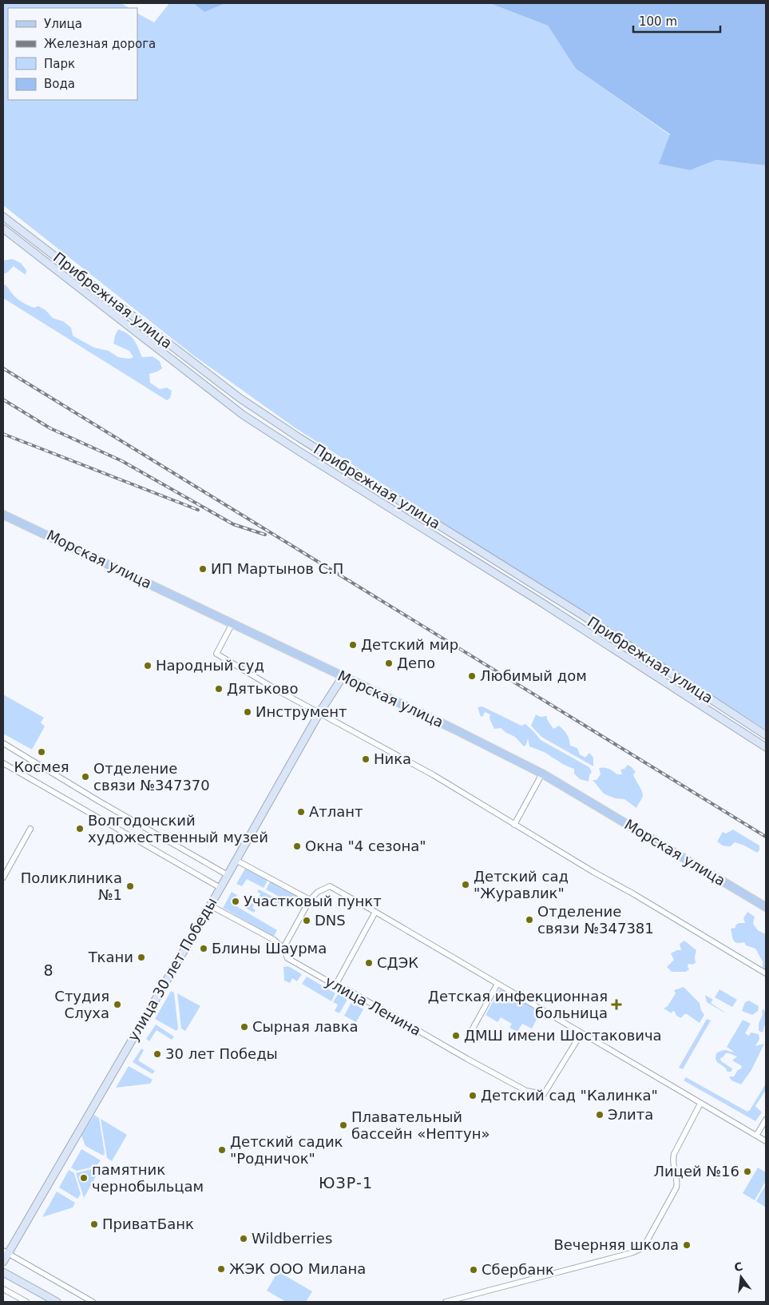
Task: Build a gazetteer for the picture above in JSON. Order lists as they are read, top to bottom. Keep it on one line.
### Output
{"streets":{"main road":["Прибрежная улица","Морская улица","улица 30 лет Победы"],"street":["улица Ленина"]},"crossings":[["Морская улица","улица 30 лет Победы"],["улица 30 лет Победы","улица Ленина"]],"districts":["8","ЮЗР-1"],"places":{"other":["ИП Мартынов С.П","Детский мир","Депо","Народный суд","Любимый дом","Дятьково","Инструмент","Космея","Ника","Отделение связи №347370","Атлант","Волгодонский художественный музей","Окна \"4 сезона\"","Детский сад \"Журавлик\"","Поликлиника №1","Участковый пункт","Отделение связи №347381","DNS","Блины Шаурма","Ткани","СДЭК","Студия Слуха","Сырная лавка","ДМШ имени Шостаковича","30 лет Победы","Детский сад \"Калинка\"","Элита","Плавательный бассейн «Нептун»","Детский садик \"Родничок\"","Лицей №16","памятник чернобыльцам","ПриватБанк","Wildberries","Вечерняя школа","ЖЭК ООО Милана","Сбербанк"],"health":["Детская инфекционная больница"]},"legend":["Улица","Железная дорога","Парк","Вода"],"scale_bar":"100 m","north":"top"}
